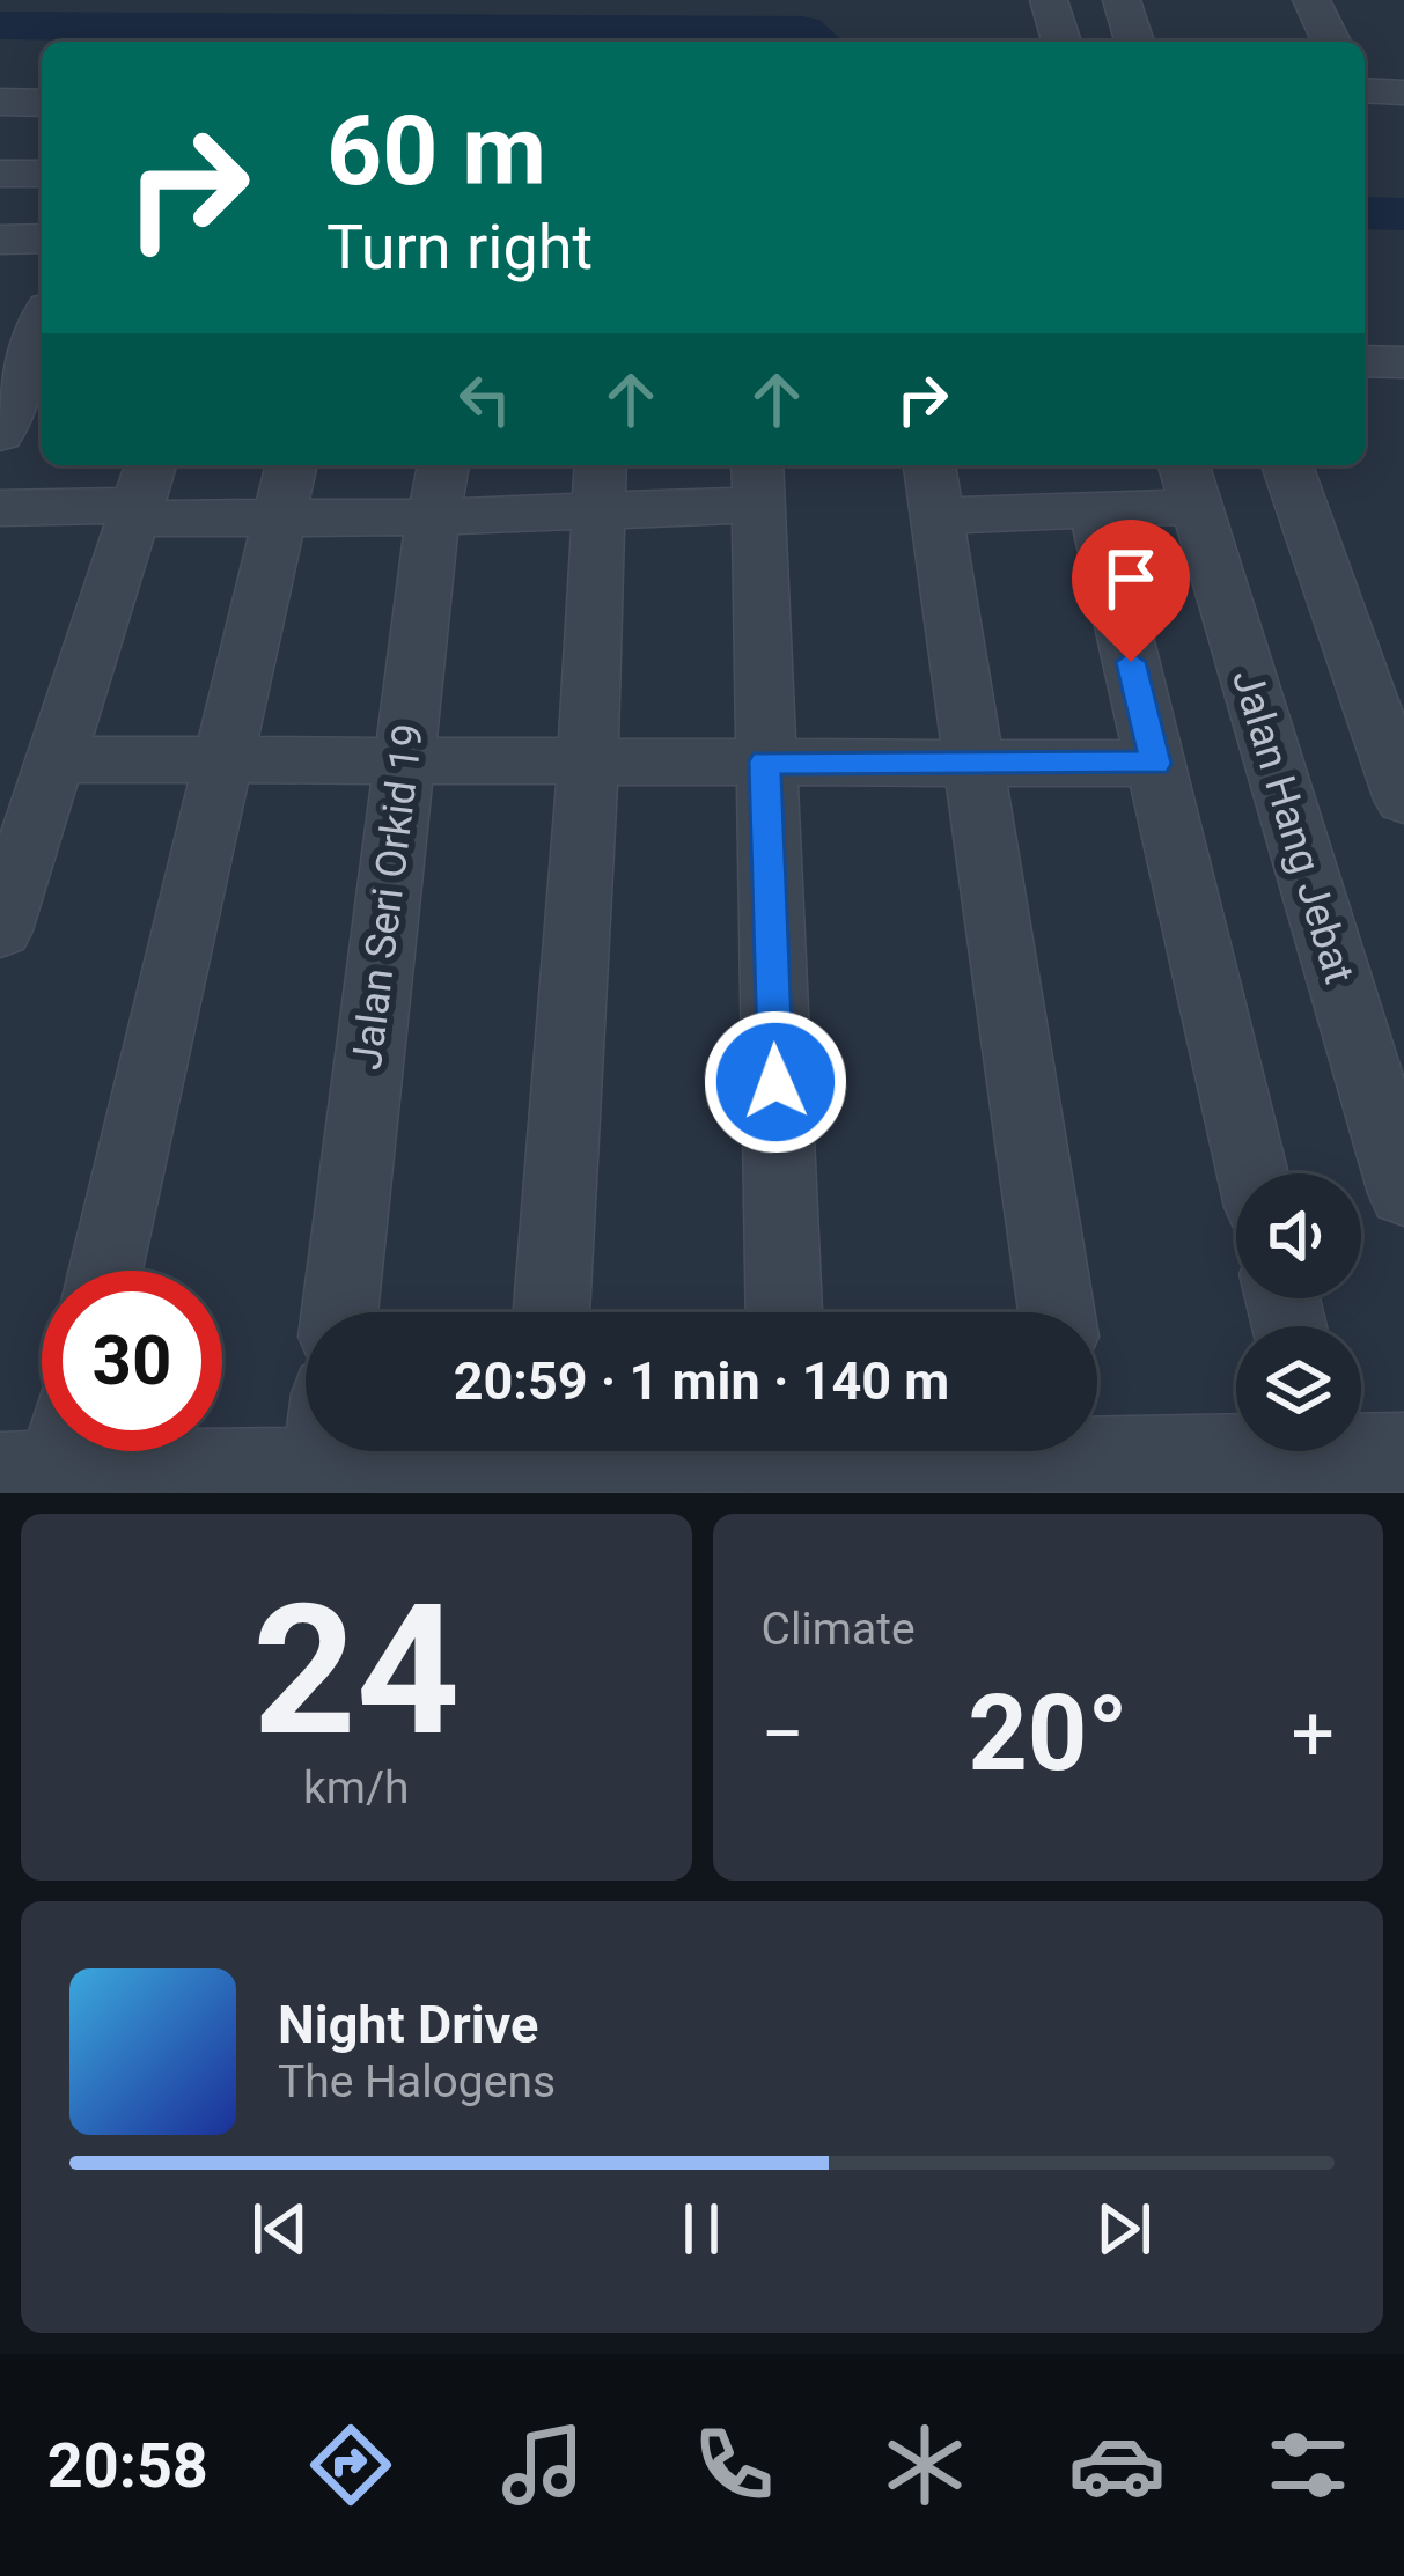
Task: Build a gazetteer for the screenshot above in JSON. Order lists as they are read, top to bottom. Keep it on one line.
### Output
{"streets":{"street":["Jalan Hang Jebat","Jalan Seri Orkid 19"]},"page":{"turn":["60 m","Turn right"],"limit":"30","trip":"20:59 · 1 min · 140 m","tile":[["24","km/h"],"Climate"],"heat":["−","20°","+"],"song":["Night Drive","The Halogens"],"tabs":"20:58"}}
